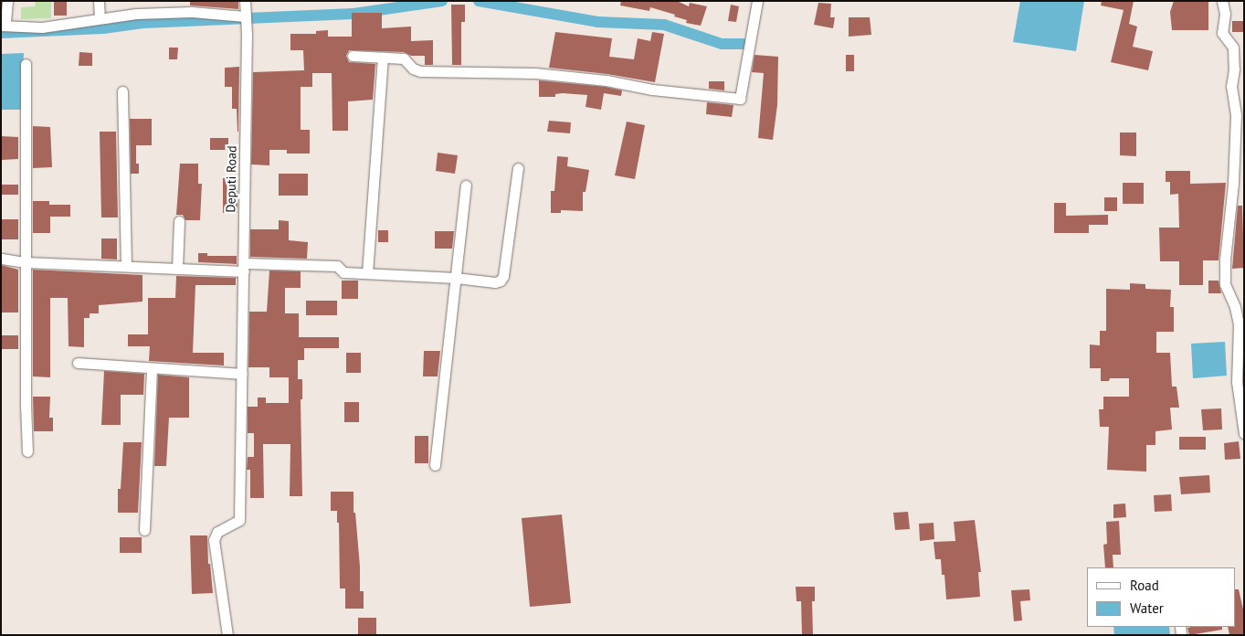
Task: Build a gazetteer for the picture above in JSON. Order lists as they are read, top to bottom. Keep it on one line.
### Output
{"streets":{"street":["Deputi Road"]},"legend":["Road","Water"]}
